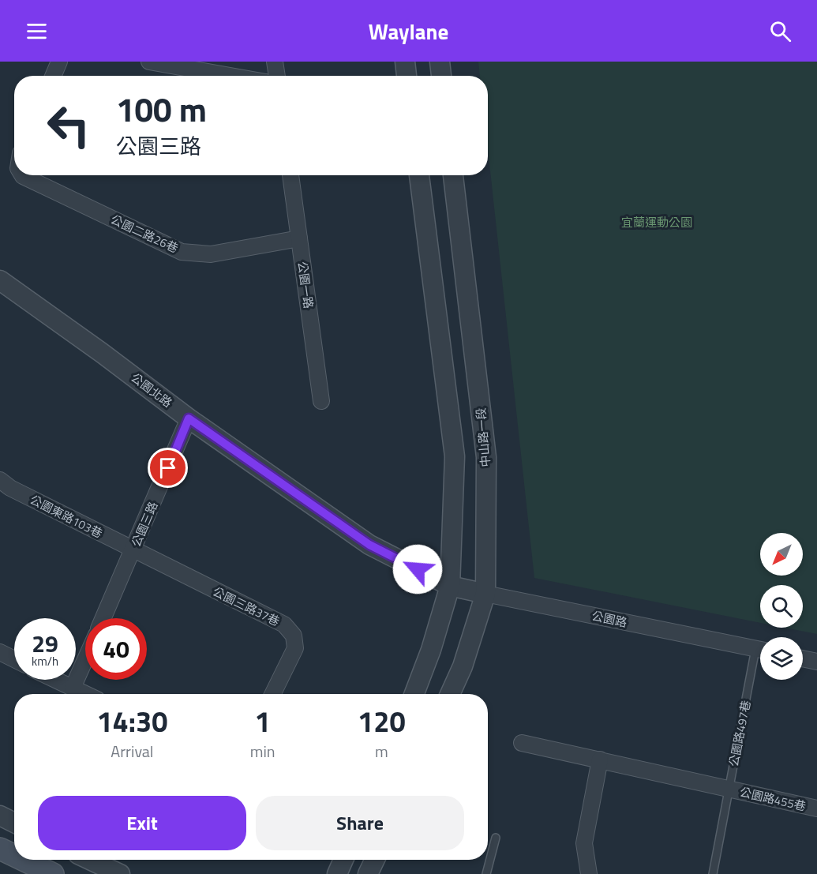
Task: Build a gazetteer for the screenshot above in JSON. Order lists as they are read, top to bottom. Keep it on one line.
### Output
{"streets":{"street":["公園二路26巷","公園一路","公園北路","中山路一段","公園東路103巷","公園三路","公園三路37巷","公園路","公園路455巷"],"lane":["公園路497巷"]},"crossings":[["公園二路26巷","公園一路"],["公園北路","公園三路"],["公園北路","公園路"],["中山路一段","公園路"],["公園東路103巷","公園三路"],["公園東路103巷","公園三路37巷"],["公園三路","公園三路37巷"],["公園路497巷","公園路455巷"]],"parks":["宜蘭運動公園"],"north":"bottom left","page":{"header":"Waylane","turn":["100 m","公園三路"],"speed":"29 km/h","limit":"40","eta":["14:30","Arrival","1","min","120","m"],"buttons":["Exit","Share"]}}
